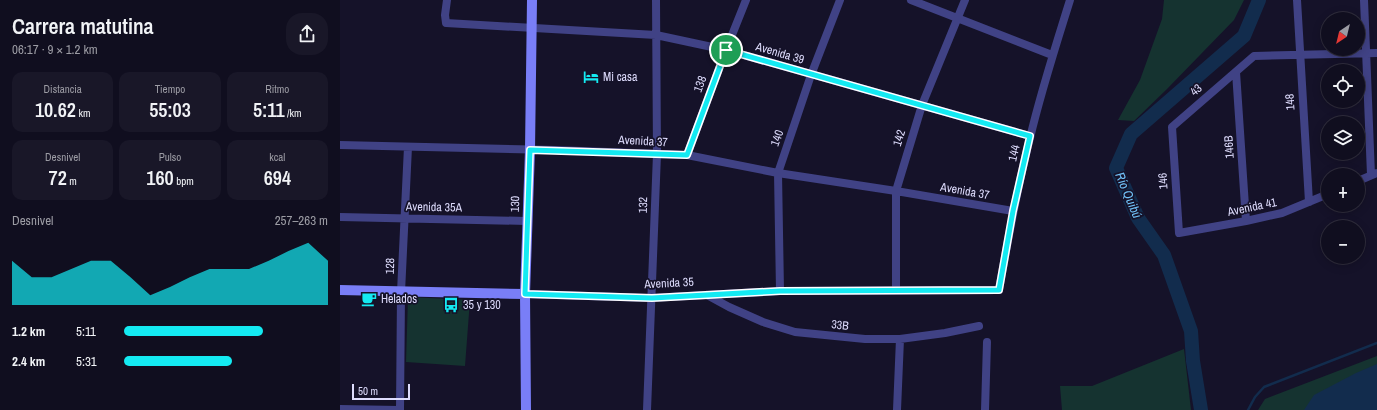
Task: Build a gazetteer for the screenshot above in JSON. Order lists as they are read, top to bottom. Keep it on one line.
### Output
{"streets":{"street":["Avenida 39","138","43","148","140","142","Avenida 37","146B","144","146","130","132","Avenida 35A","Avenida 41","128","Avenida 35","33B"]},"crossings":[["Avenida 39","138"],["Avenida 39","140"],["Avenida 39","142"],["Avenida 39","144"],["Avenida 39","130"],["Avenida 39","132"],["138","Avenida 37"],["43","148"],["43","146B"],["43","146"],["148","Avenida 41"],["140","Avenida 37"],["140","Avenida 35"],["142","Avenida 37"],["142","Avenida 35"],["Avenida 37","144"],["Avenida 37","130"],["Avenida 37","132"],["Avenida 37","128"],["146B","Avenida 41"],["144","Avenida 35"],["146","Avenida 41"],["130","Avenida 35A"],["130","Avenida 35"],["132","Avenida 35"],["Avenida 35A","128"],["128","Avenida 35"],["Avenida 35","33B"]],"water":["Río Quibú"],"places":{"hotel":["Mi casa"],"cafe":["Helados"],"bus stop":["35 y 130"]},"scale_bar":"50 m","north":"bottom left","page":{"heading":["Carrera matutina","06:17 · 9 × 1.2 km"],"map_buttons":["+","−"],"stats":[["Distancia","10.62 km"],["Tiempo","55:03"],["Ritmo","5:11 /km"],["Desnivel","72 m"],["Pulso","160 bpm"],["kcal","694"]],"chart":["Desnivel","257–263 m"],"list":[{"name":"1.2 km","note":"5:11"},{"name":"2.4 km","note":"5:31"}],"scale":"50 m"}}
